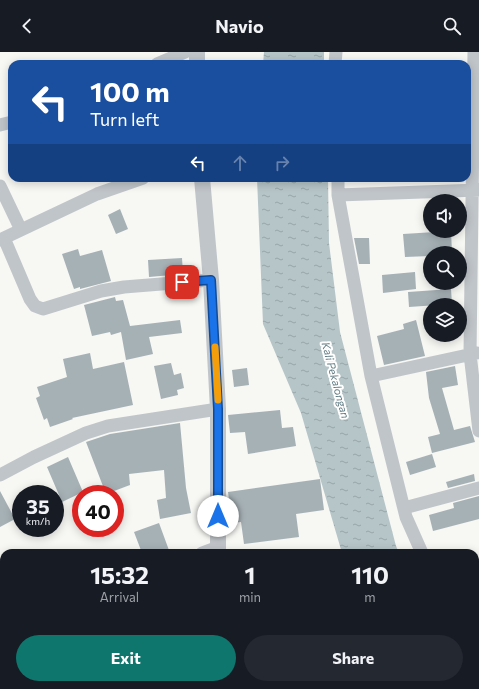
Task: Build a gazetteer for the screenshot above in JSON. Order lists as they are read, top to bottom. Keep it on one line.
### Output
{"water":["Kali Pekalongan"],"page":{"header":"Navio","turn":["100 m","Turn left"],"speed":"35 km/h","limit":"40","eta":["15:32","Arrival","1","min","110","m"],"buttons":["Exit","Share"]}}
